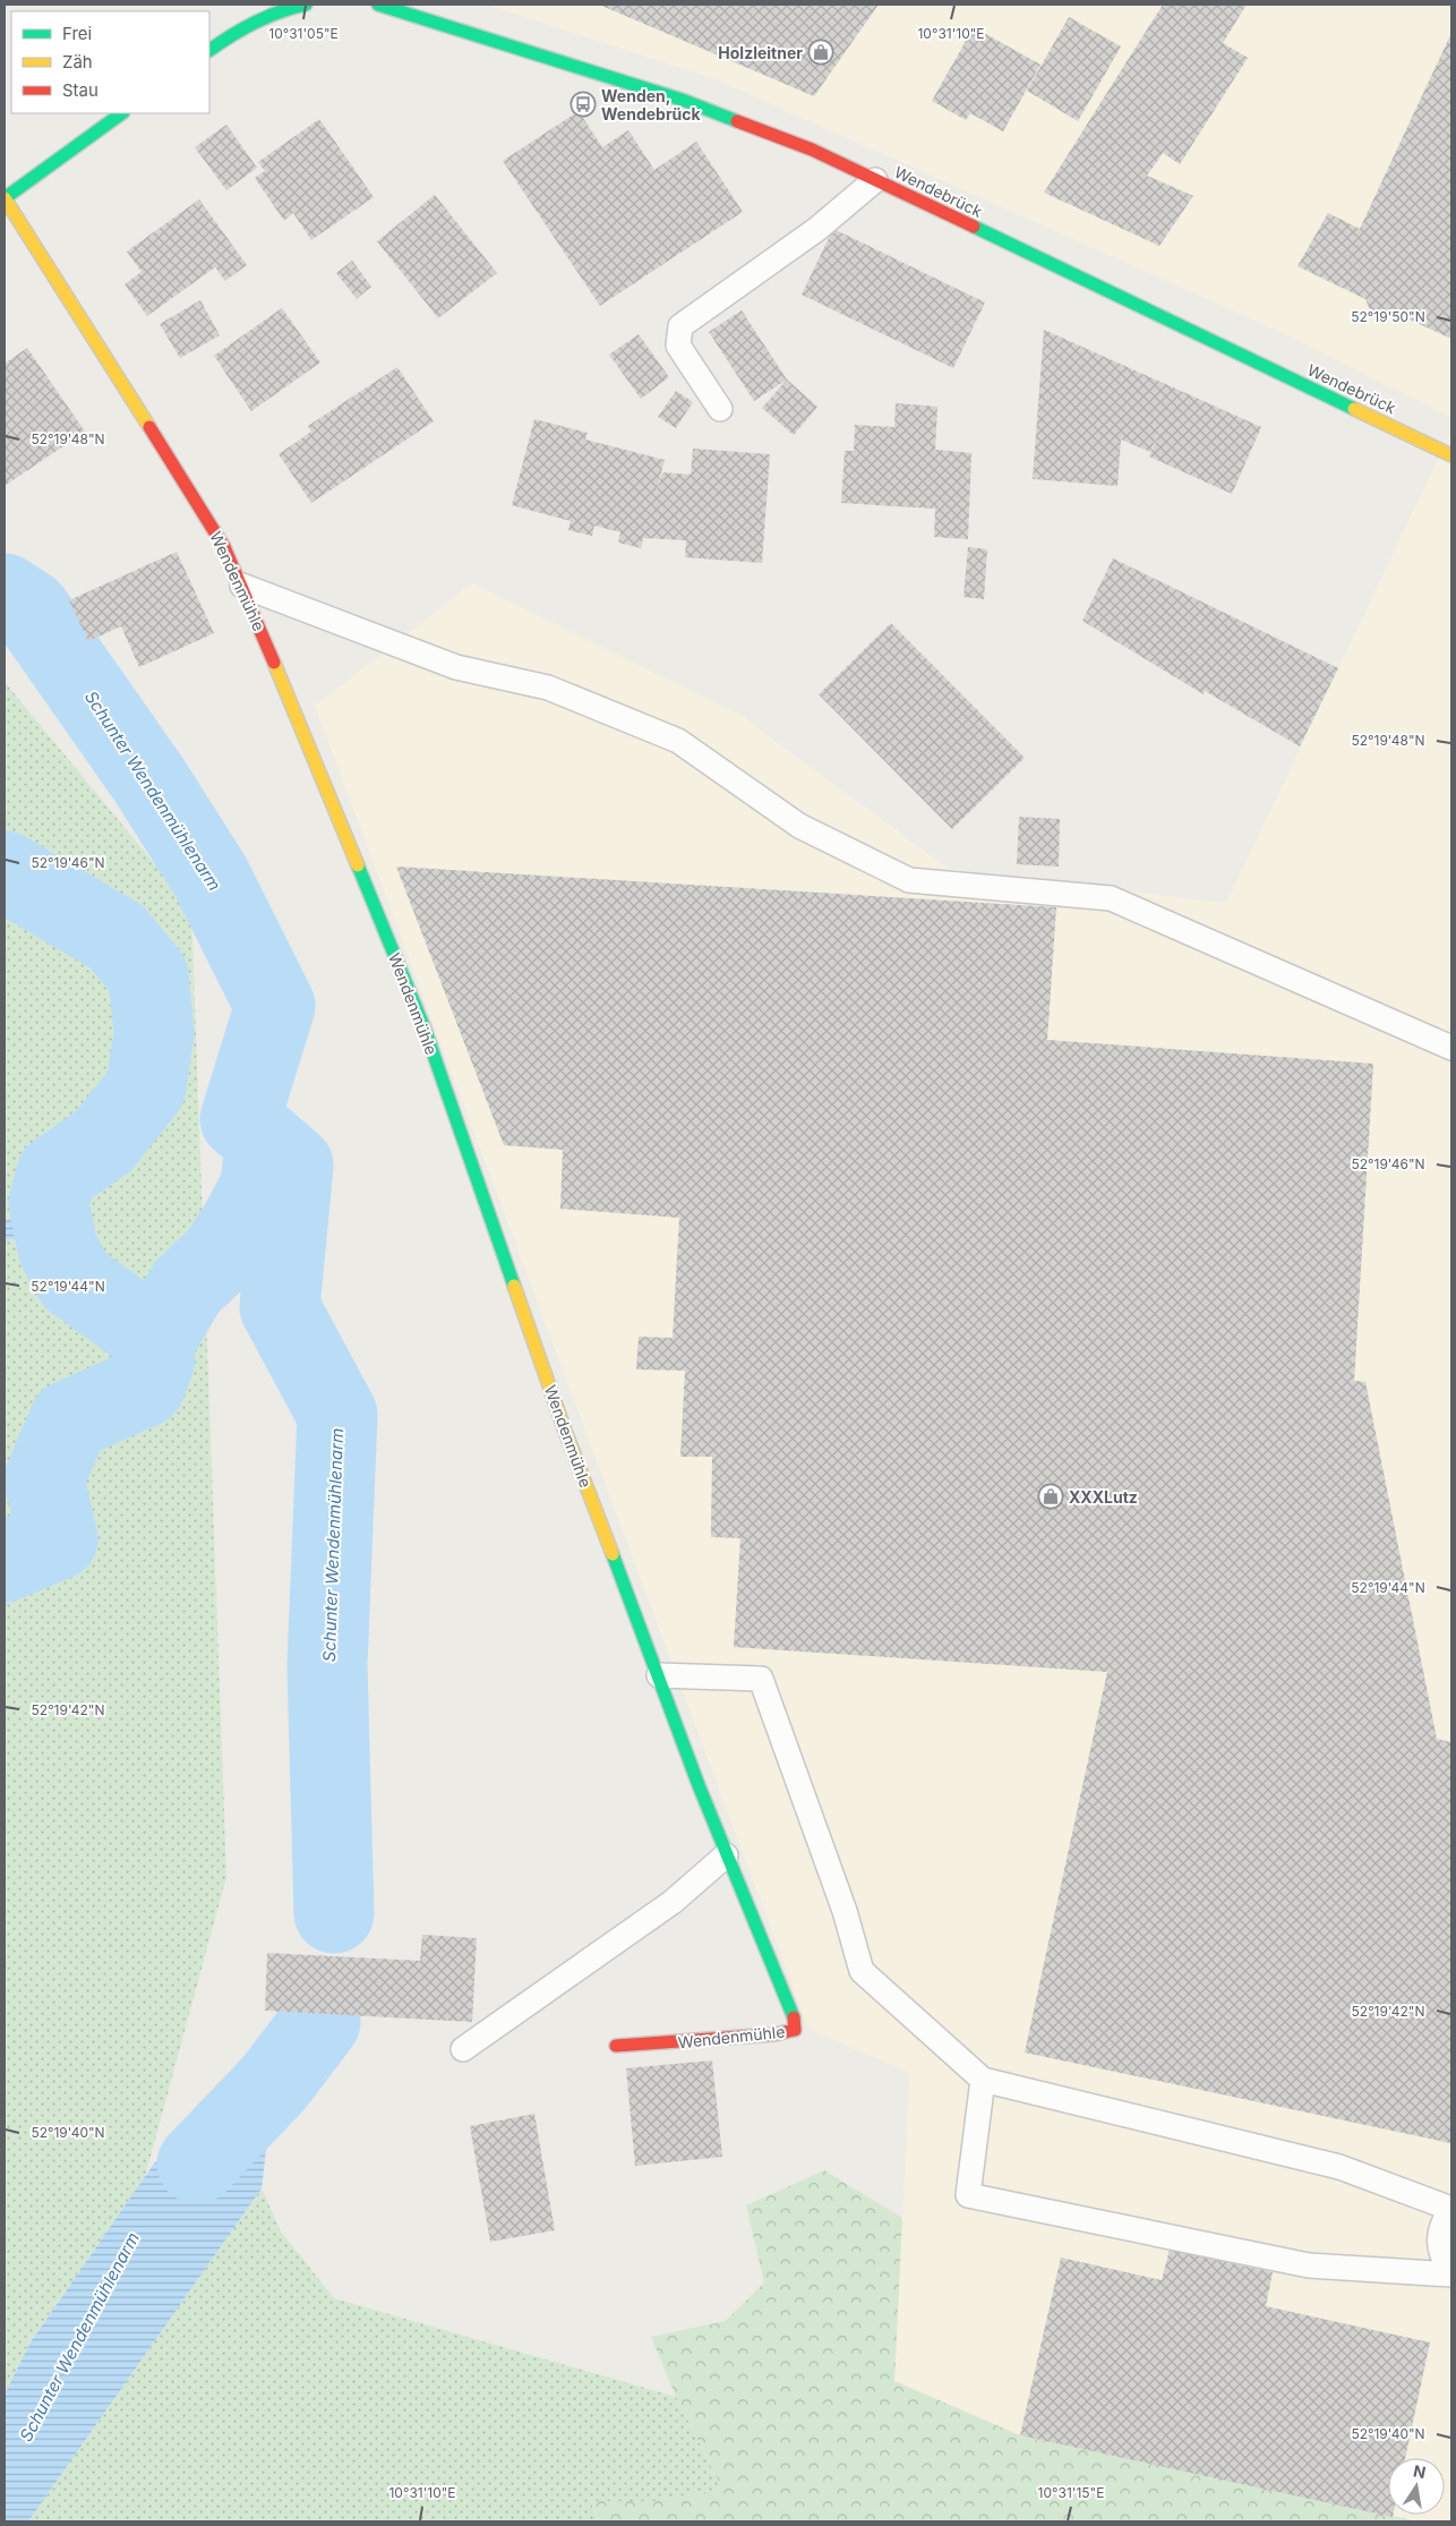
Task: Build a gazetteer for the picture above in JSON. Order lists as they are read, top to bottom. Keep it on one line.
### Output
{"streets":{"street":["Wendebrück","Wendenmühle"]},"water":["Schunter Wendenmühlenarm"],"places":{"shop":["Holzleitner","XXXLutz"],"bus stop":["Wenden, Wendebrück"]},"legend":["Frei","Zäh","Stau"],"north":"top","coordinates":["10°31'05\"E","10°31'10\"E","52°19'50\"N","52°19'48\"N","52°19'46\"N","52°19'44\"N","52°19'42\"N","52°19'40\"N","10°31'15\"E"]}
